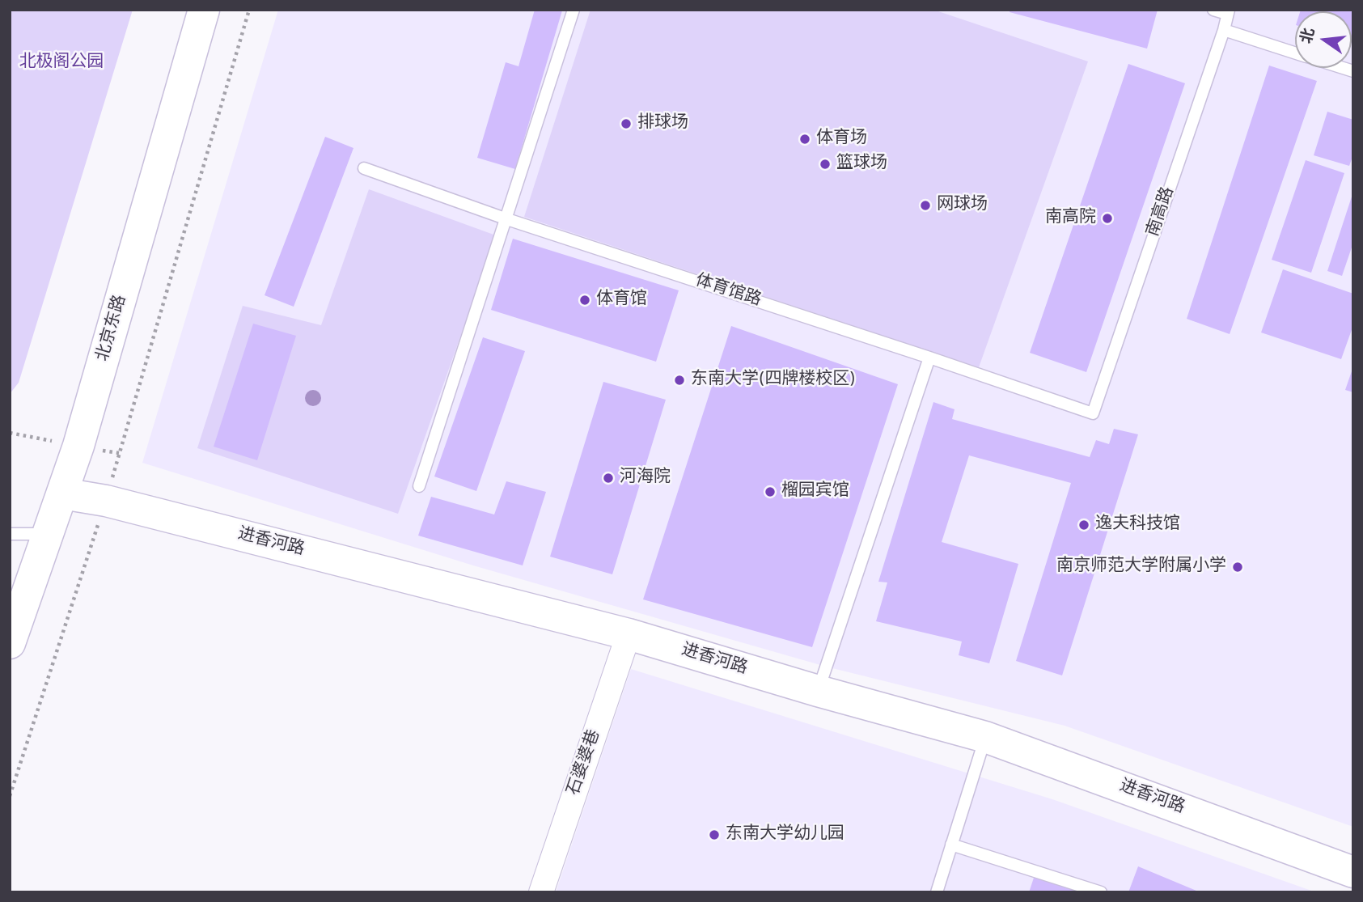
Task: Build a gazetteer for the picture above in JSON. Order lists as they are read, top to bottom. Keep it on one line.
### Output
{"streets":{"street":["北京东路","进香河路","石婆婆巷"],"lane":["南高路","体育馆路"]},"crossings":[["南高路","体育馆路"],["北京东路","进香河路"],["进香河路","石婆婆巷"]],"parks":["北极阁公园"],"places":["排球场","体育场","篮球场","网球场","南高院","体育馆","东南大学(四牌楼校区)","河海院","榴园宾馆","逸夫科技馆","南京师范大学附属小学","东南大学幼儿园"],"north":"left"}
